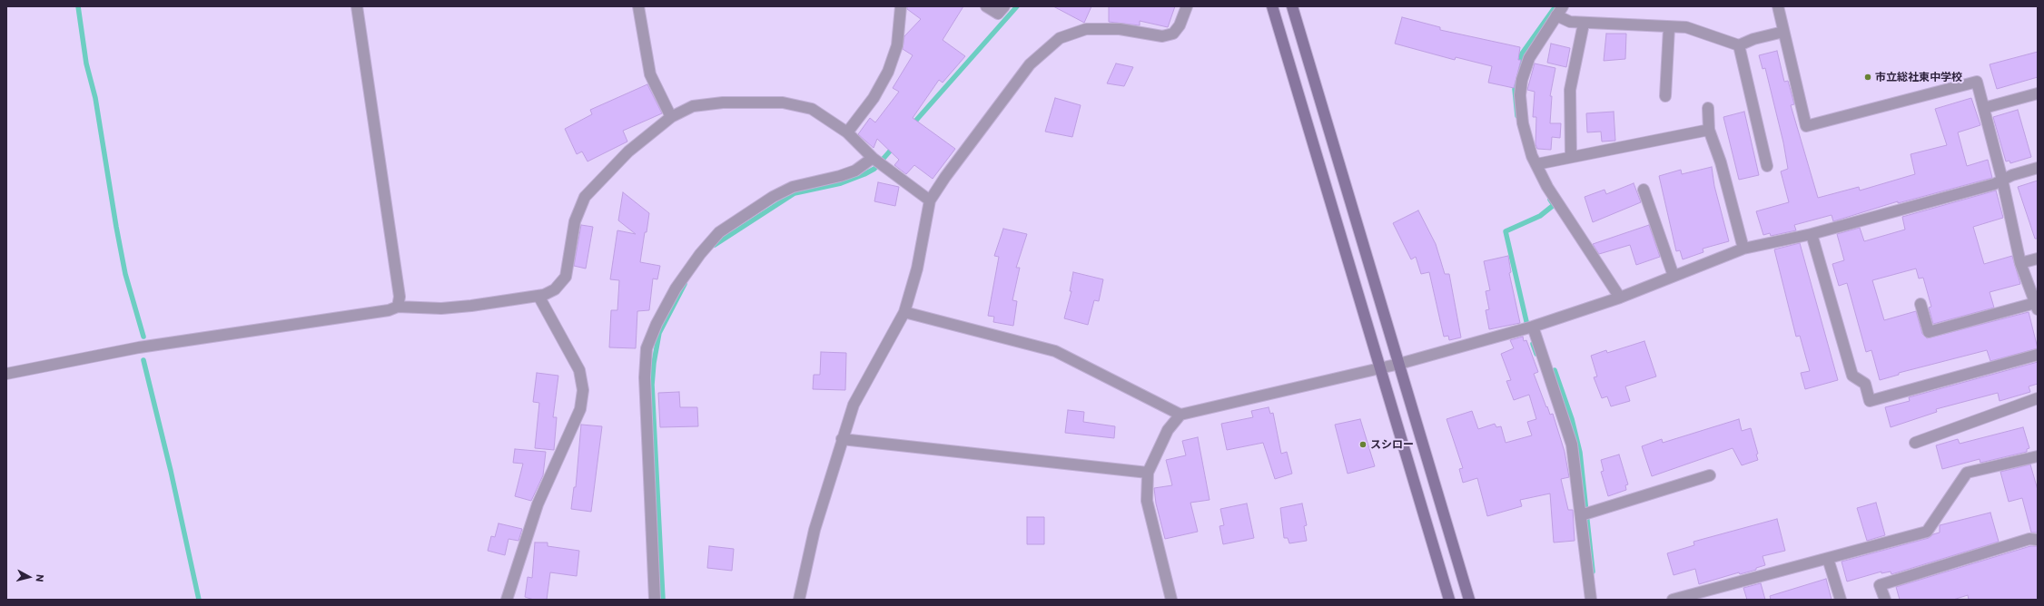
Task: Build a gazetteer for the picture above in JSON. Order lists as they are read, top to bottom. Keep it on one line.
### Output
{"places":["市立総社東中学校","スシロー"],"north":"right"}
